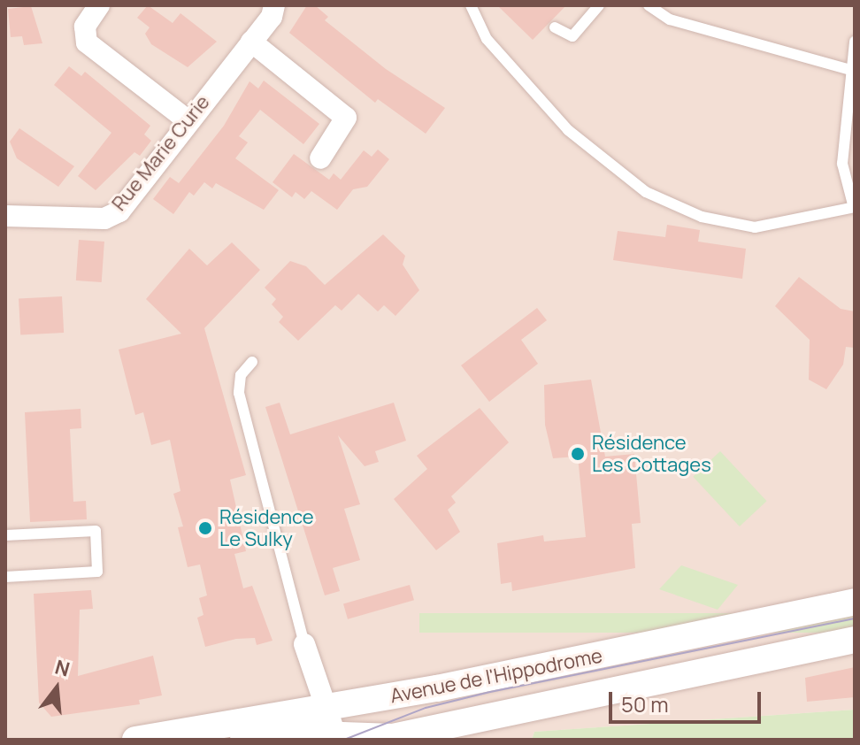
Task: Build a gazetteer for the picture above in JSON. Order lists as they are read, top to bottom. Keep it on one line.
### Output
{"streets":{"street":["Rue Marie Curie","Avenue de l'Hippodrome"]},"places":["Résidence Les Cottages","Résidence Le Sulky"],"scale_bar":"50 m","north":"top"}
